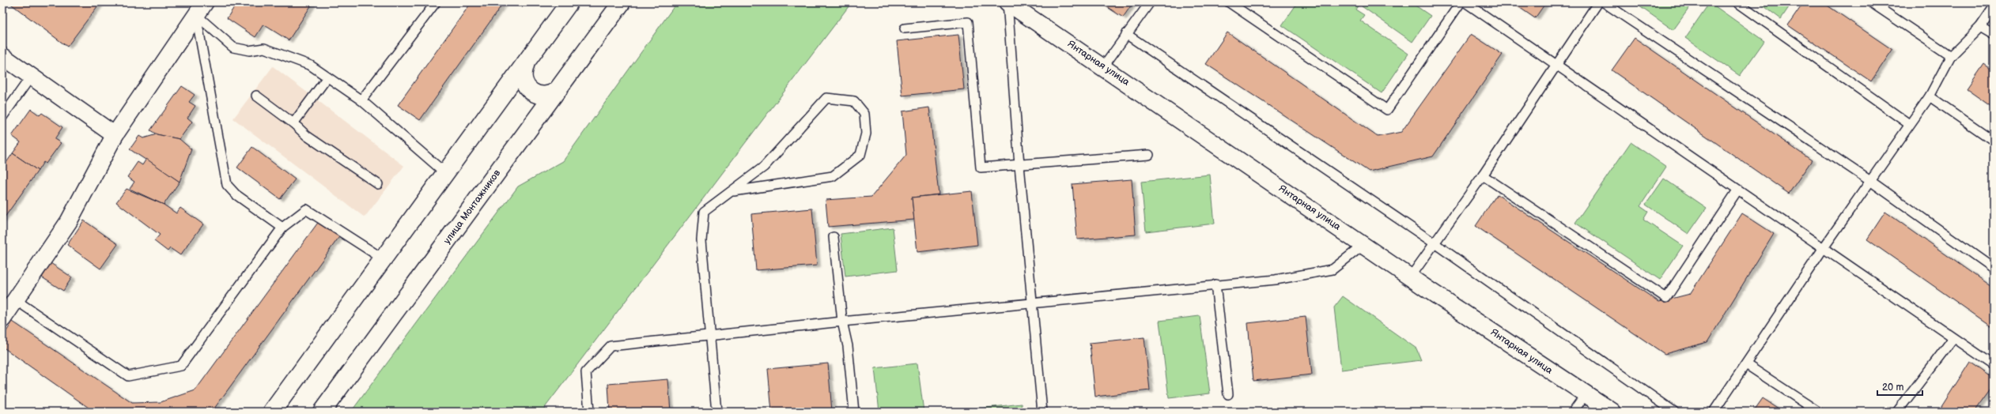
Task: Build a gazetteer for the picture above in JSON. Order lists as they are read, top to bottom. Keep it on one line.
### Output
{"streets":{"main road":["улица Монтажников"],"street":["Янтарная улица"]},"scale_bar":"20 m"}
